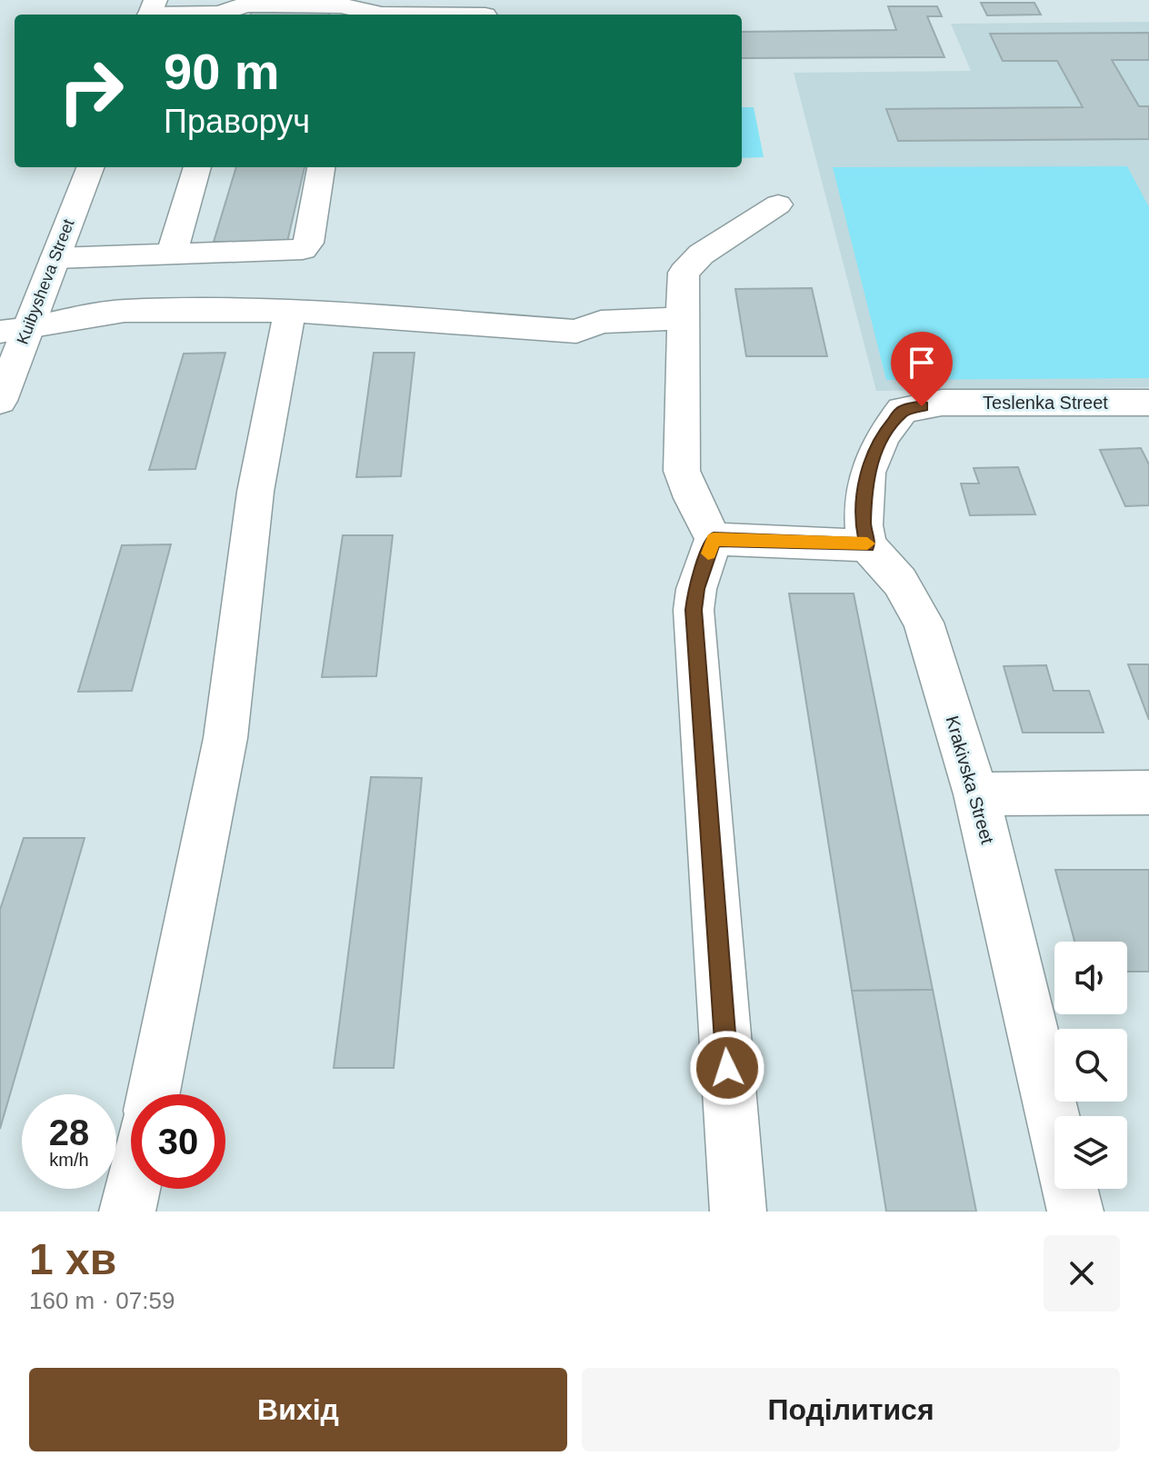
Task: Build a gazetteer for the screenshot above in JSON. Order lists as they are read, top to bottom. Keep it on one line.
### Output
{"streets":{"street":["Kuibysheva Street","Teslenka Street","Krakivska Street"]},"crossings":[["Teslenka Street","Krakivska Street"]],"page":{"turn":["90 m","Праворуч"],"speed":"28 km/h","limit":"30","heading":["1 хв","160 m · 07:59"],"buttons":["Вихід","Поділитися"]}}
